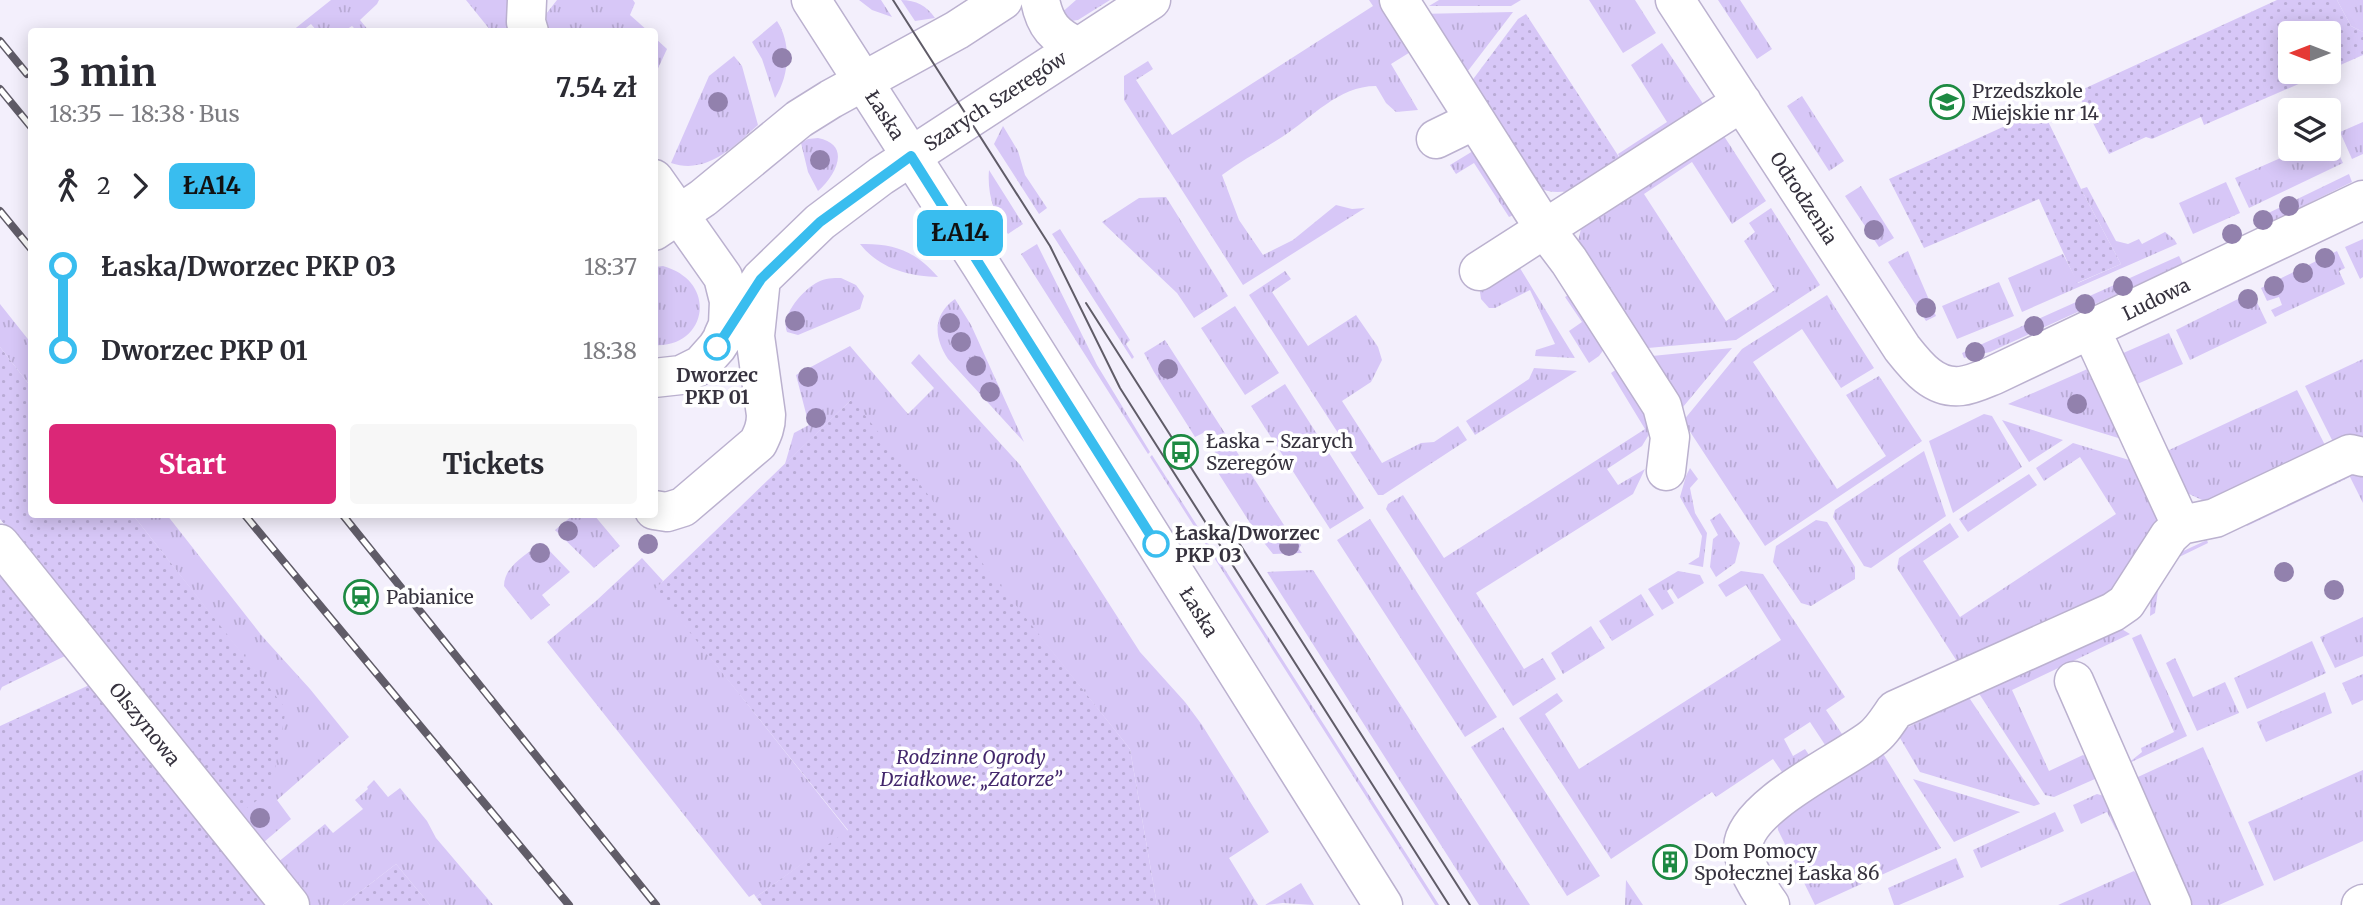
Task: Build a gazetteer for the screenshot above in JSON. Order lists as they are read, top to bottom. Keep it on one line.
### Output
{"streets":{"street":["Szarych Szeregów","Łaska","Odrodzenia","Ludowa","Olszynowa"]},"crossings":[["Szarych Szeregów","Łaska"],["Odrodzenia","Ludowa"]],"parks":["Rodzinne Ogrody Działkowe: „Zatorze”"],"places":{"school or university":["Przedszkole Miejskie nr 14"],"other":["Dworzec PKP 01","Łaska/Dworzec PKP 03"],"bus stop":["Łaska - Szarych Szeregów"],"station":["Pabianice"],"building":["Dom Pomocy Społecznej Łaska 86"]},"lines":["bus line ŁA14"],"north":"left","page":{"on_map":"ŁA14","heading":["3 min","18:35 – 18:38 · Bus","7.54 zł"],"legs":["2","ŁA14"],"list":[{"name":"Łaska/Dworzec PKP 03","value":"18:37"},{"name":"Dworzec PKP 01","value":"18:38"}],"buttons":["Start","Tickets"]}}
